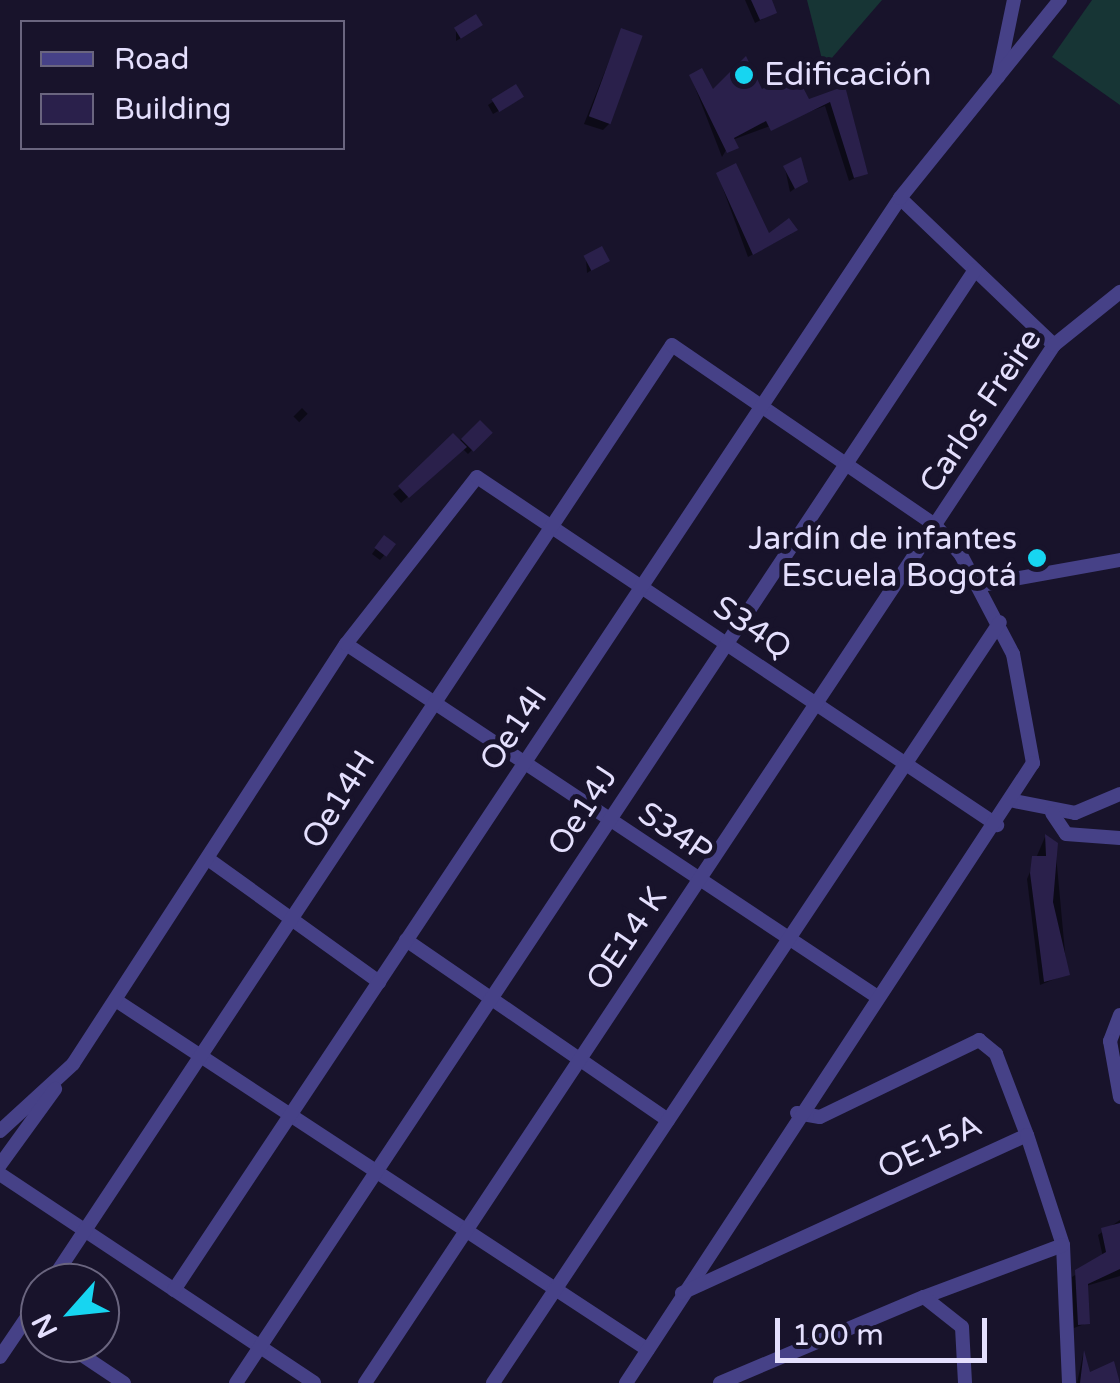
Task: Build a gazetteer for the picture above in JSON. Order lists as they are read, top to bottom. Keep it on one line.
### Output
{"streets":{"street":["Carlos Freire","S34Q","Oe14I","Oe14H","Oe14J","S34P","OE14 K","OE15A"]},"crossings":[["Carlos Freire","OE14 K"],["S34Q","Oe14I"],["S34Q","Oe14H"],["S34Q","Oe14J"],["S34Q","S34P"],["S34Q","OE14 K"],["Oe14I","Oe14H"],["Oe14I","S34P"],["Oe14H","S34P"],["Oe14J","S34P"],["S34P","OE14 K"]],"places":["Edificación","Jardín de infantes Escuela Bogotá"],"legend":["Road","Building"],"scale_bar":"100 m","north":"bottom left"}
